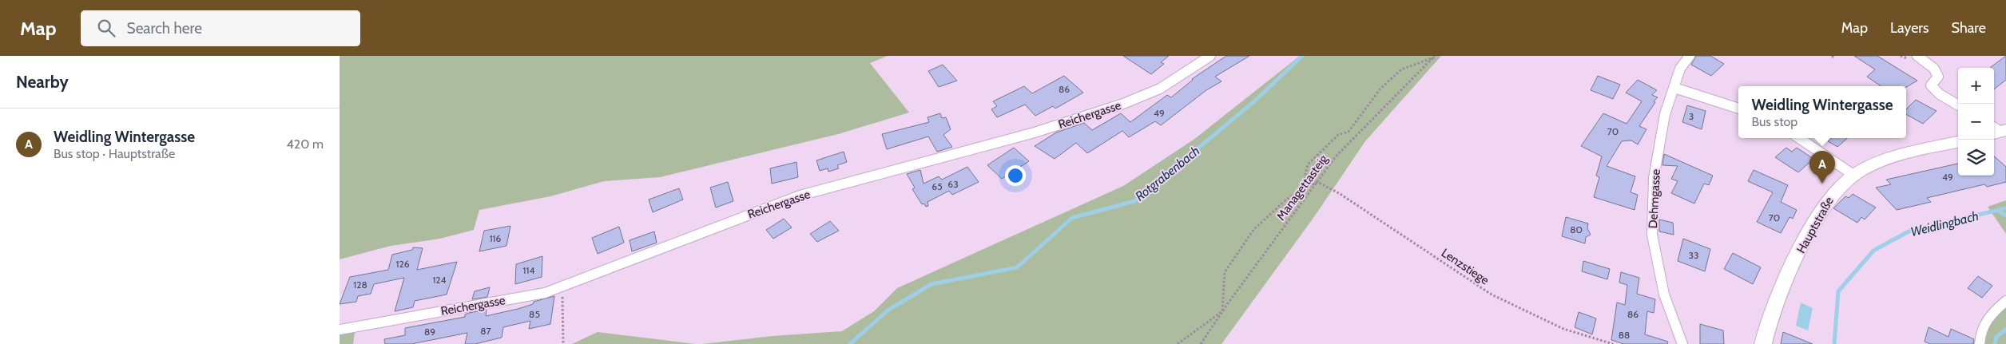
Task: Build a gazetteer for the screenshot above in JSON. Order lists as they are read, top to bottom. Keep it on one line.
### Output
{"streets":{"main road":["Hauptstraße"],"street":["Reichergasse","Dehmgasse"],"path":["Managettasteig","Lenzstiege"]},"crossings":[["Managettasteig","Lenzstiege"]],"water":["Rotgrabenbach","Weidlingbach"],"house_numbers":["86","49","3","70","49","63","65","70","80","116","33","126","114","124","128","85","86","87","89","88"],"page":{"header":"Map","search":"Search here","nav":["Map","Layers","Share"],"heading":"Nearby","map_buttons":["+","−"],"popup":["Weidling Wintergasse","Bus stop"],"list":[{"mark":"A","name":"Weidling Wintergasse","note":"Bus stop · Hauptstraße","value":"420 m"}],"pins":"A"}}
